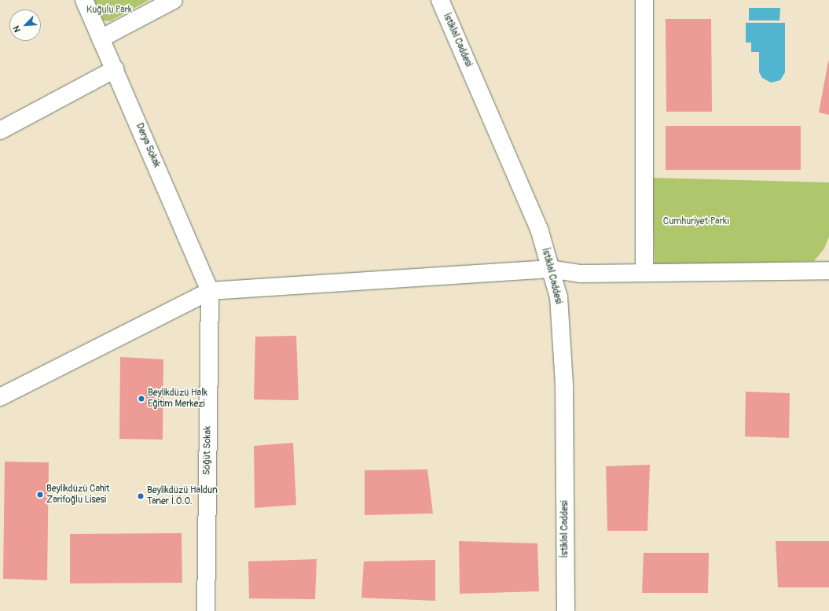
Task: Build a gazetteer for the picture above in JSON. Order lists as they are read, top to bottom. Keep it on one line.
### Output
{"streets":{"street":["İstiklal Caddesi","Derya Sokak","Söğüt Sokak"]},"crossings":[["Derya Sokak","Söğüt Sokak"]],"parks":["Kuğulu Park","Cumhuriyet Parkı"],"places":["Beylikdüzü Halk Eğitim Merkezi","Beylikdüzü Cahit Zarifoğlu Lisesi","Beylikdüzü Haldun Taner İ.Ö.O."],"north":"bottom left"}
